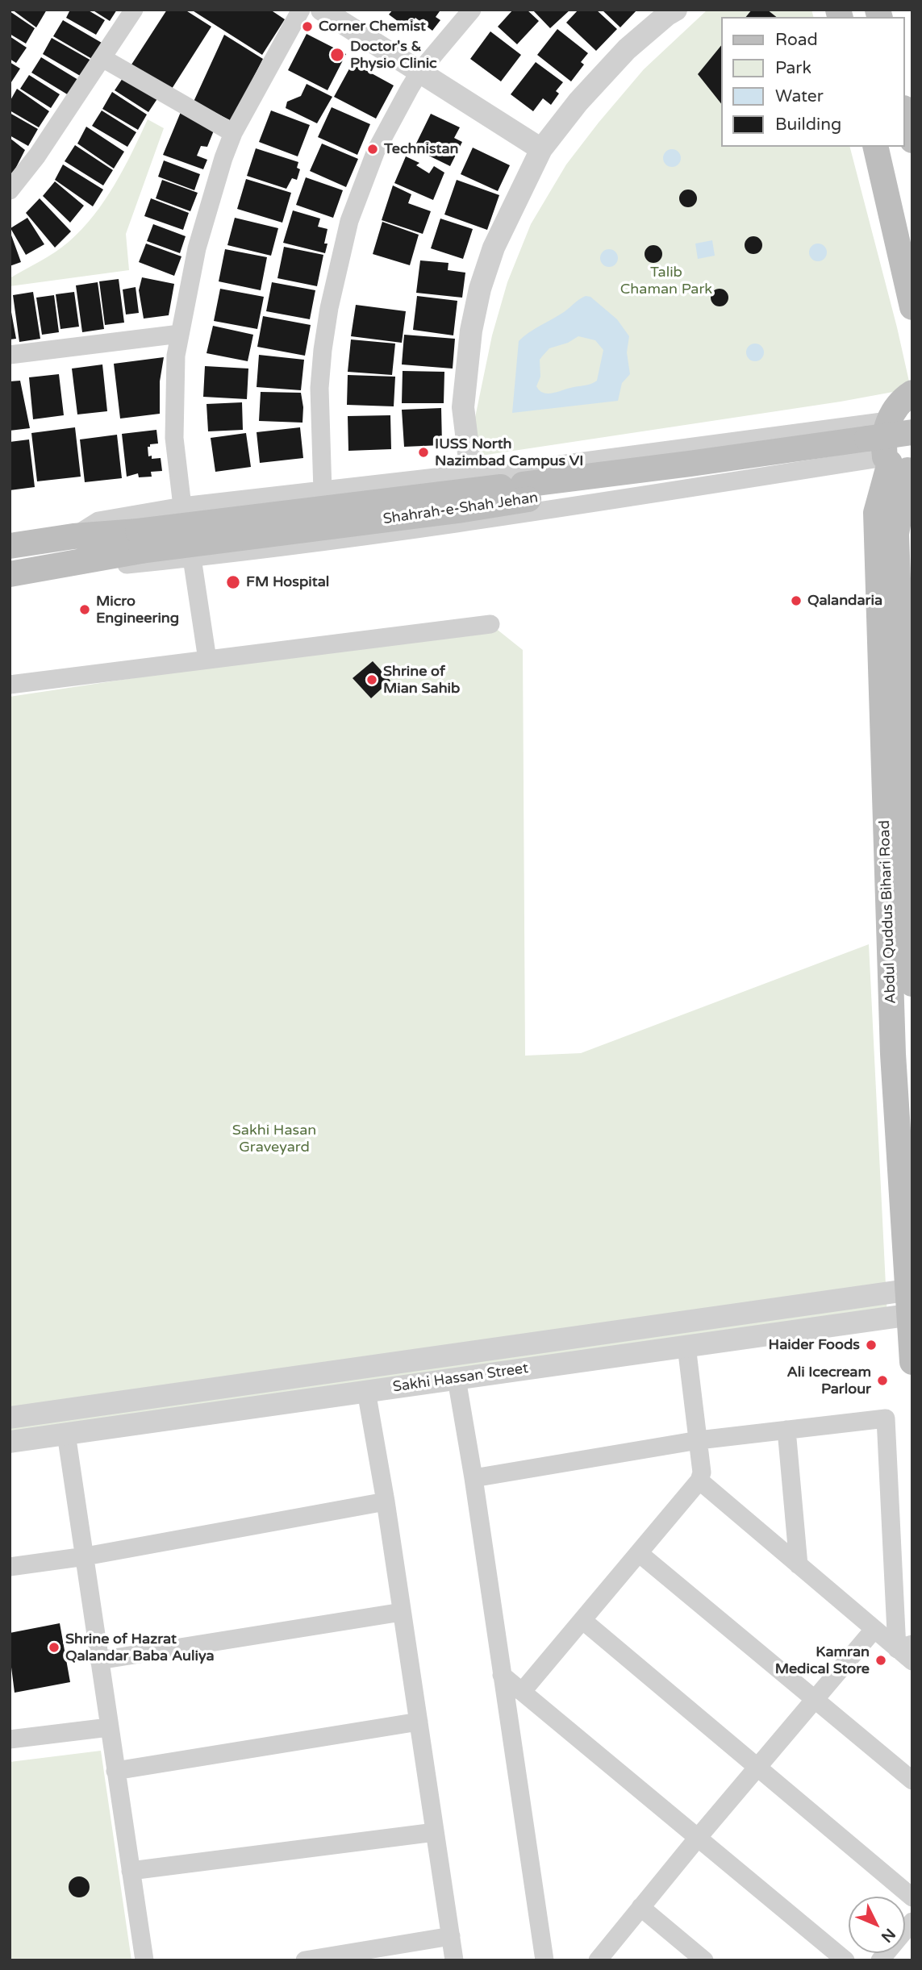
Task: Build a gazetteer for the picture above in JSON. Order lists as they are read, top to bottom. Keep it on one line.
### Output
{"streets":{"main road":["Shahrah-e-Shah Jehan","Abdul Quddus Bihari Road"],"street":["Sakhi Hassan Street"]},"crossings":[["Shahrah-e-Shah Jehan","Abdul Quddus Bihari Road"],["Abdul Quddus Bihari Road","Sakhi Hassan Street"]],"parks":["Talib Chaman Park","Sakhi Hasan Graveyard"],"places":["Corner Chemist","Doctor's & Physio Clinic","Technistan","IUSS North Nazimbad Campus VI","FM Hospital","Qalandaria","Micro Engineering","Shrine of Mian Sahib","Haider Foods","Ali Icecream Parlour","Shrine of Hazrat Qalandar Baba Auliya","Kamran Medical Store"],"legend":["Road","Park","Water","Building"],"north":"bottom right"}
